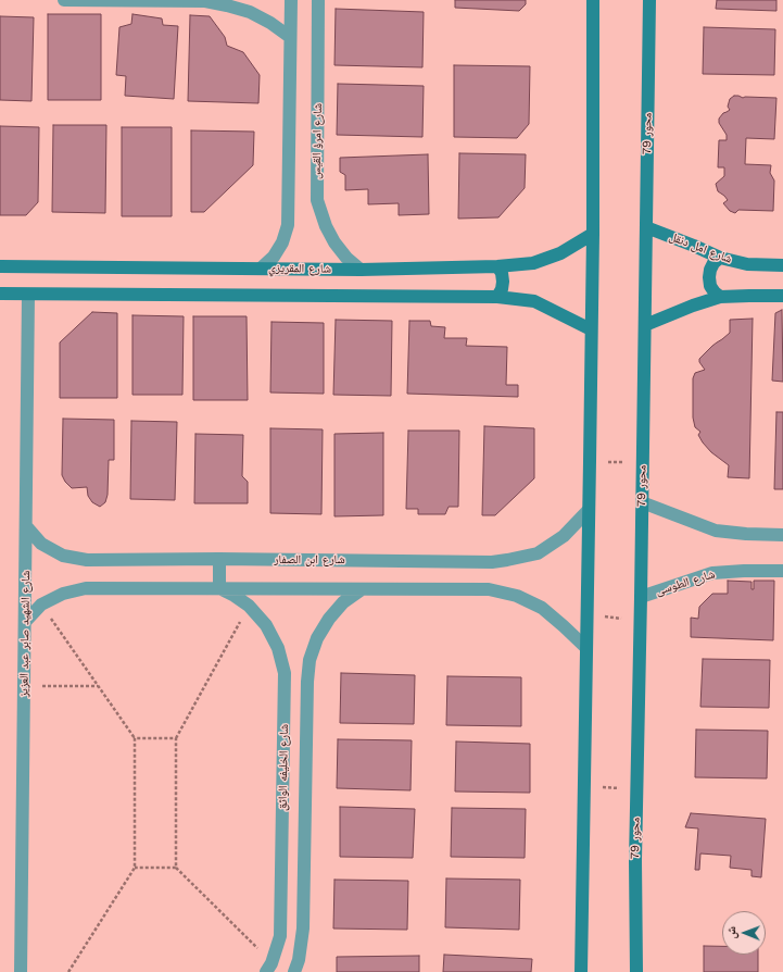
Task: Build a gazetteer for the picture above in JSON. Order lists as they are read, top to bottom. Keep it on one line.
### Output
{"streets":{"main road":["محور 79","شارع امل دنقل","شارع المقريزي"],"street":["شارع امرؤ القيس","شارع ابن الصفار","شارع الطوسى","شارع الشهيد صابر عبد العزيز","شارع الخليفه الواثق"]},"crossings":[["محور 79","شارع امل دنقل"],["محور 79","شارع الطوسى"],["شارع امرؤ القيس","شارع المقريزي"],["شارع ابن الصفار","شارع الشهيد صابر عبد العزيز"]],"north":"left"}
